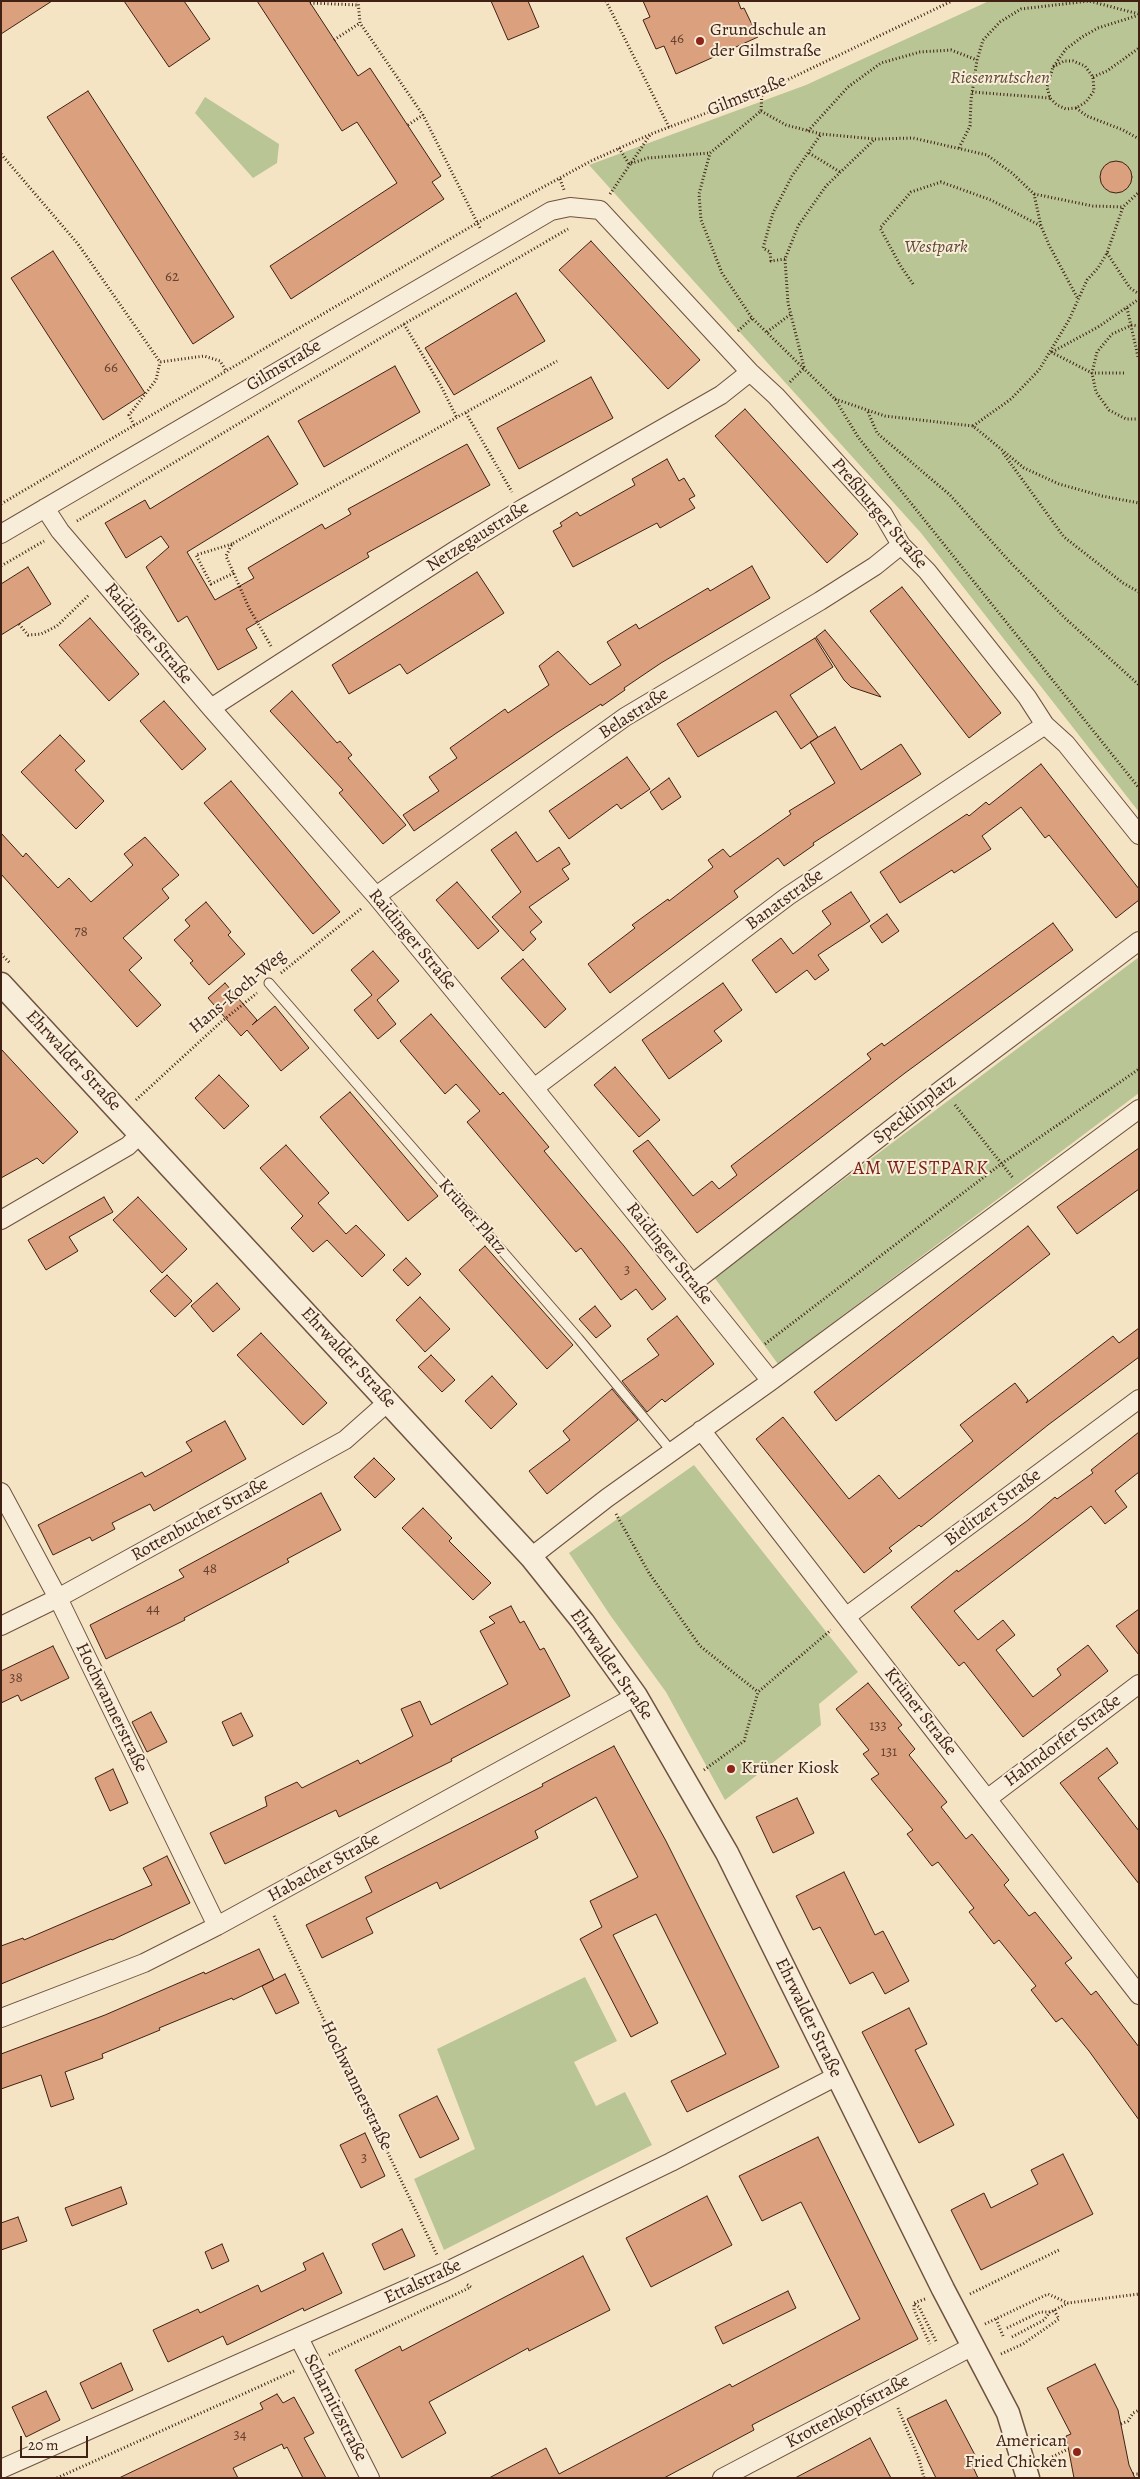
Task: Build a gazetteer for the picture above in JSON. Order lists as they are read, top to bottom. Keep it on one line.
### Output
{"streets":{"street":["Gilmstraße","Preßburger Straße","Netzegaustraße","Raidinger Straße","Belastraße","Banatstraße","Ehrwalder Straße","Specklinplatz","Bielitzer Straße","Rottenbucher Straße","Hochwannerstraße","Krüner Straße","Hahndorfer Straße","Habacher Straße","Ettalstraße","Scharnitzstraße","Krottenkopfstraße"],"lane":["Krüner Platz"],"path":["Hans-Koch-Weg"]},"crossings":[["Gilmstraße","Preßburger Straße"],["Gilmstraße","Raidinger Straße"],["Preßburger Straße","Netzegaustraße"],["Preßburger Straße","Belastraße"],["Preßburger Straße","Banatstraße"],["Netzegaustraße","Raidinger Straße"],["Raidinger Straße","Belastraße"],["Raidinger Straße","Banatstraße"],["Raidinger Straße","Hans-Koch-Weg"],["Raidinger Straße","Specklinplatz"],["Belastraße","Hans-Koch-Weg"],["Hans-Koch-Weg","Ehrwalder Straße"],["Hans-Koch-Weg","Krüner Platz"],["Ehrwalder Straße","Rottenbucher Straße"],["Ehrwalder Straße","Habacher Straße"],["Ehrwalder Straße","Ettalstraße"],["Ehrwalder Straße","Krottenkopfstraße"],["Bielitzer Straße","Krüner Straße"],["Rottenbucher Straße","Hochwannerstraße"],["Hochwannerstraße","Habacher Straße"],["Hochwannerstraße","Ettalstraße"],["Krüner Straße","Hahndorfer Straße"],["Ettalstraße","Scharnitzstraße"]],"districts":["AM WESTPARK"],"parks":["Riesenrutschen","Westpark"],"places":["Grundschule an der Gilmstraße","Krüner Kiosk","American Fried Chicken"],"house_numbers":["46","62","66","78","3","48","44","38","133","131","3","34"],"scale_bar":"20 m"}
